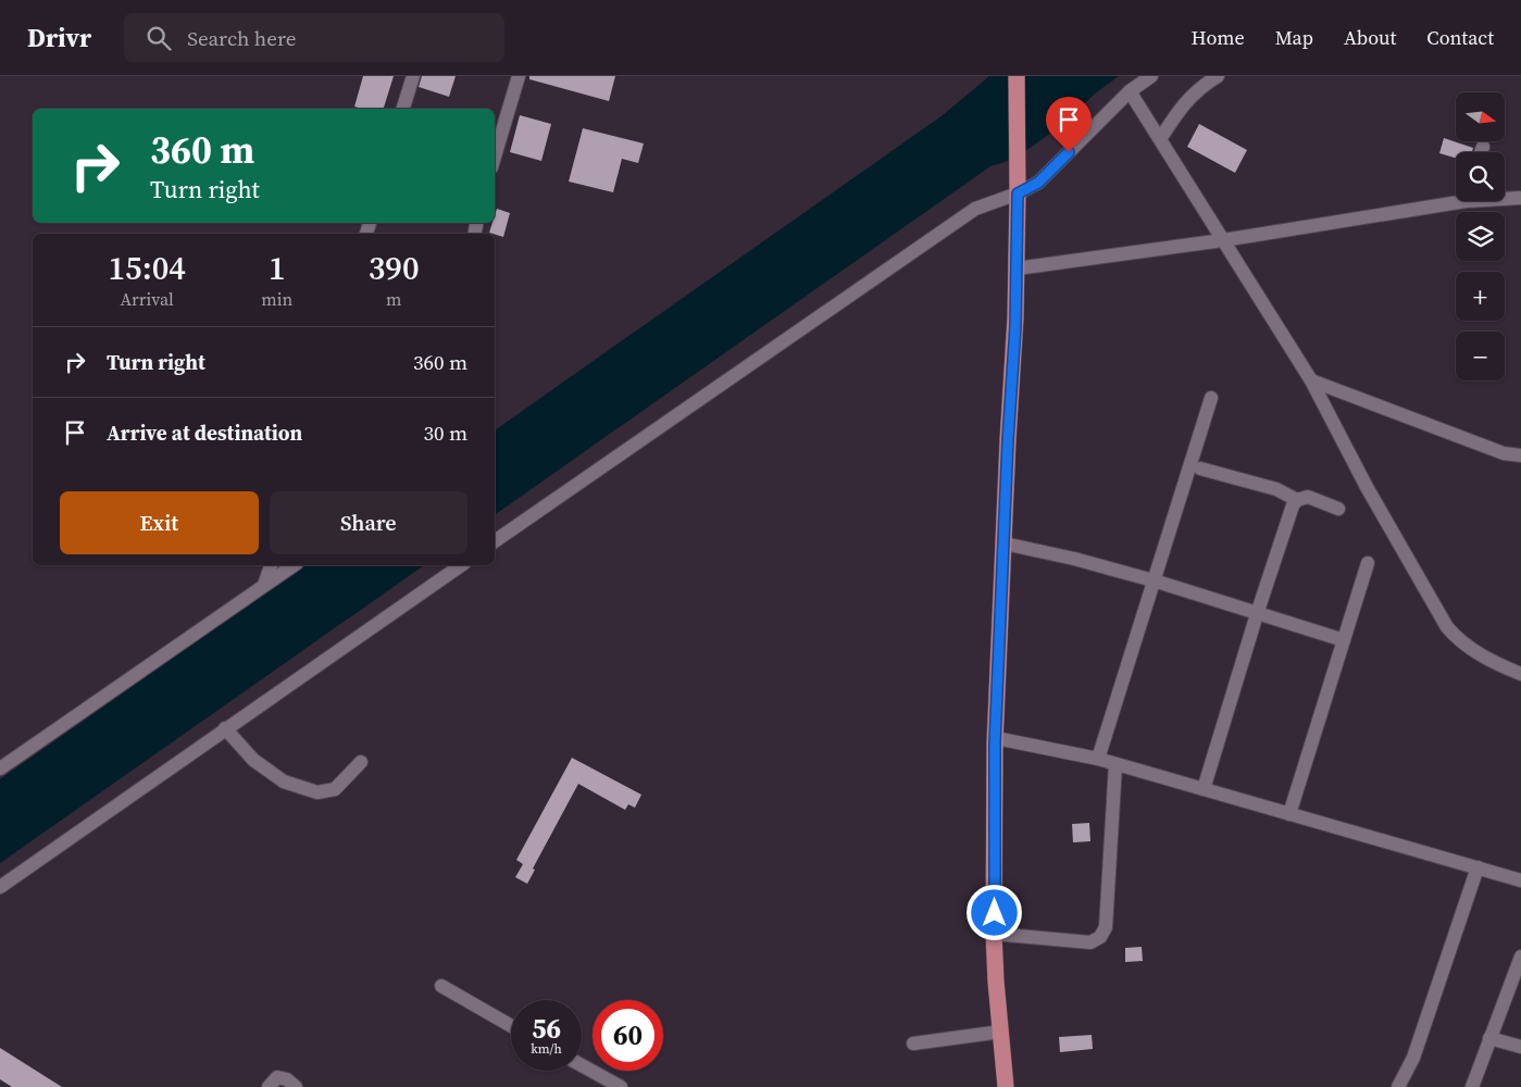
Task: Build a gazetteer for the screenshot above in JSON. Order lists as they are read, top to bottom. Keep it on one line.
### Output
{"north":"right","page":{"header":"Drivr","search":"Search here","nav":["Home","Map","About","Contact"],"map_buttons":["+","−"],"turn":["360 m","Turn right"],"eta":["15:04","Arrival","1","min","390","m"],"list":[{"name":"Turn right","value":"360 m"},{"name":"Arrive at destination","value":"30 m"}],"buttons":["Exit","Share"],"speed":"56 km/h","limit":"60"}}
